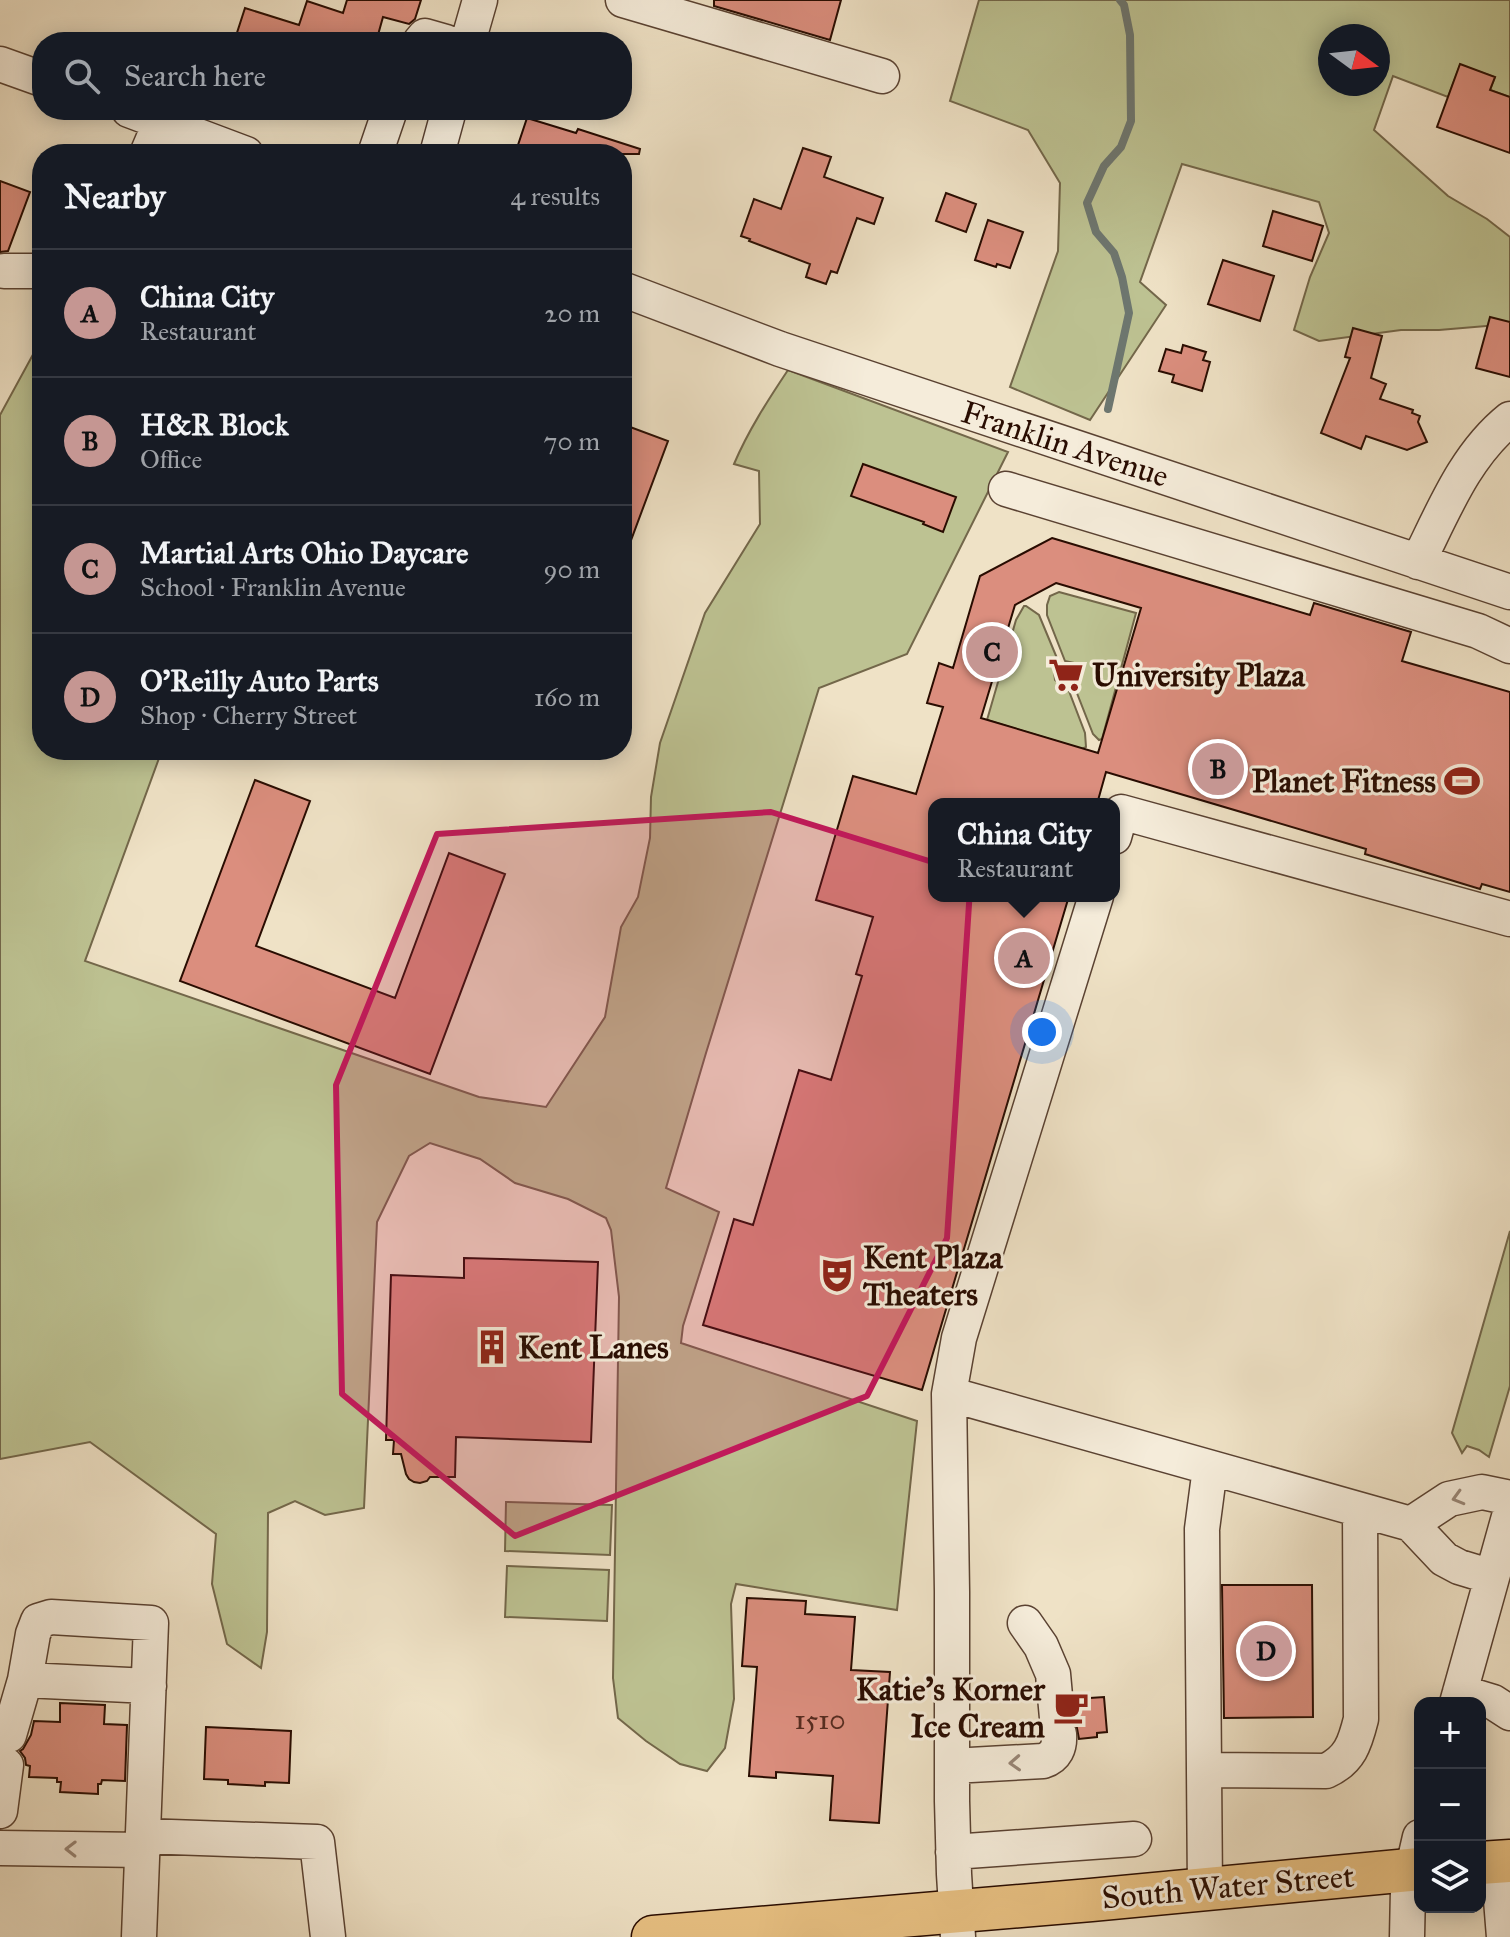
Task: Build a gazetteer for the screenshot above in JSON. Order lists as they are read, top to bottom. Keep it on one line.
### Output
{"streets":{"main road":["South Water Street"],"street":["Franklin Avenue"]},"places":{"supermarket":["University Plaza"],"sports":["Planet Fitness"],"theatre":["Kent Plaza Theaters"],"building":["Kent Lanes"],"cafe":["Katie's Korner Ice Cream"]},"house_numbers":["1510"],"north":"right","page":{"search":"Search here","heading":["Nearby","4 results"],"list":[{"mark":"A","name":"China City","note":"Restaurant","value":"20 m"},{"mark":"B","name":"H&R Block","note":"Office","value":"70 m"},{"mark":"C","name":"Martial Arts Ohio Daycare","note":"School · Franklin Avenue","value":"90 m"},{"mark":"D","name":"O'Reilly Auto Parts","note":"Shop · Cherry Street","value":"160 m"}],"pins":["C","B","A","D"],"popup":["China City","Restaurant"],"map_buttons":["+","−"]}}
